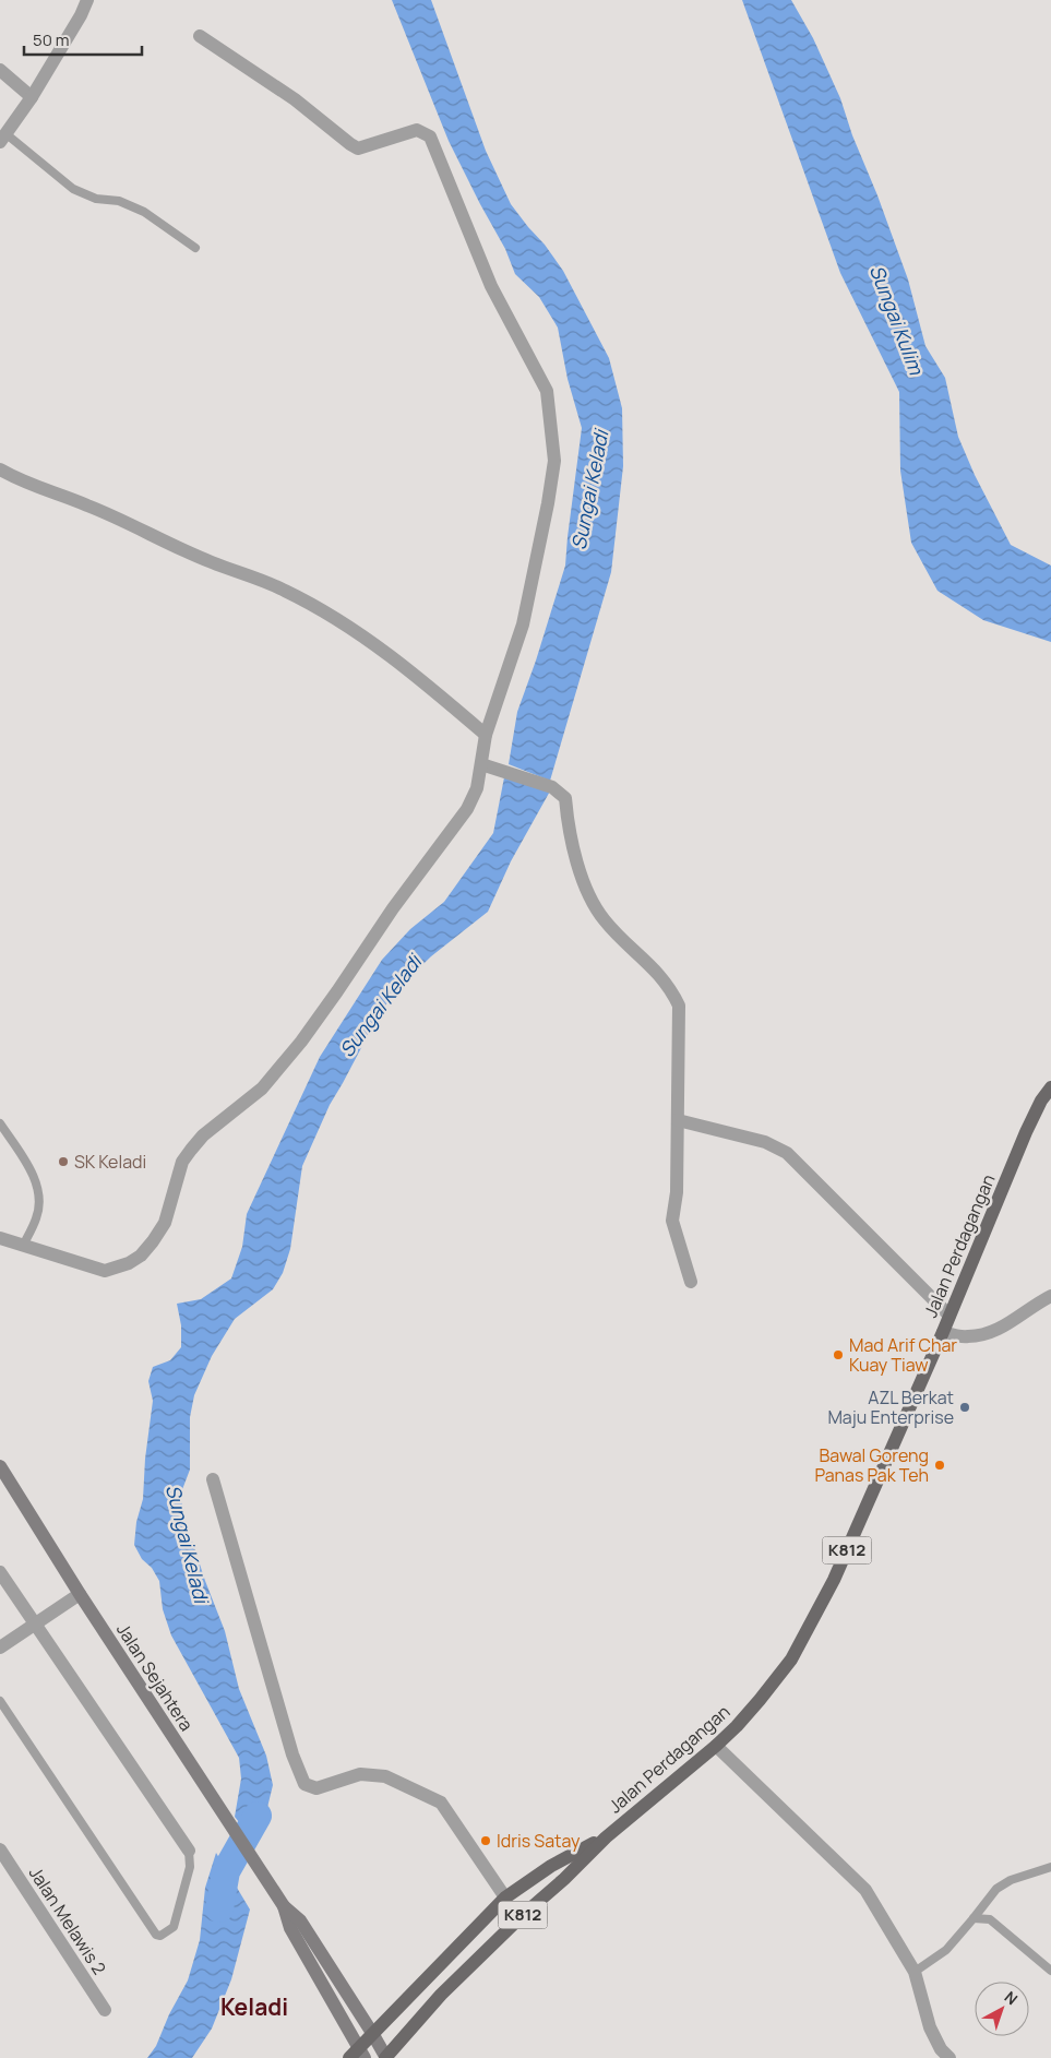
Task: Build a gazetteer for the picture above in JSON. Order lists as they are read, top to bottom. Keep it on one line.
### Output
{"streets":{"main road":["Jalan Perdagangan","K812","Jalan Sejahtera"],"street":["Jalan Melawis 2"]},"crossings":[["Jalan Perdagangan","Jalan Sejahtera"]],"districts":["Keladi"],"water":["Sungai Kulim","Sungai Keladi"],"places":["SK Keladi","Mad Arif Char Kuay Tiaw","AZL Berkat Maju Enterprise","Bawal Goreng Panas Pak Teh","Idris Satay"],"scale_bar":"50 m","north":"top right"}
